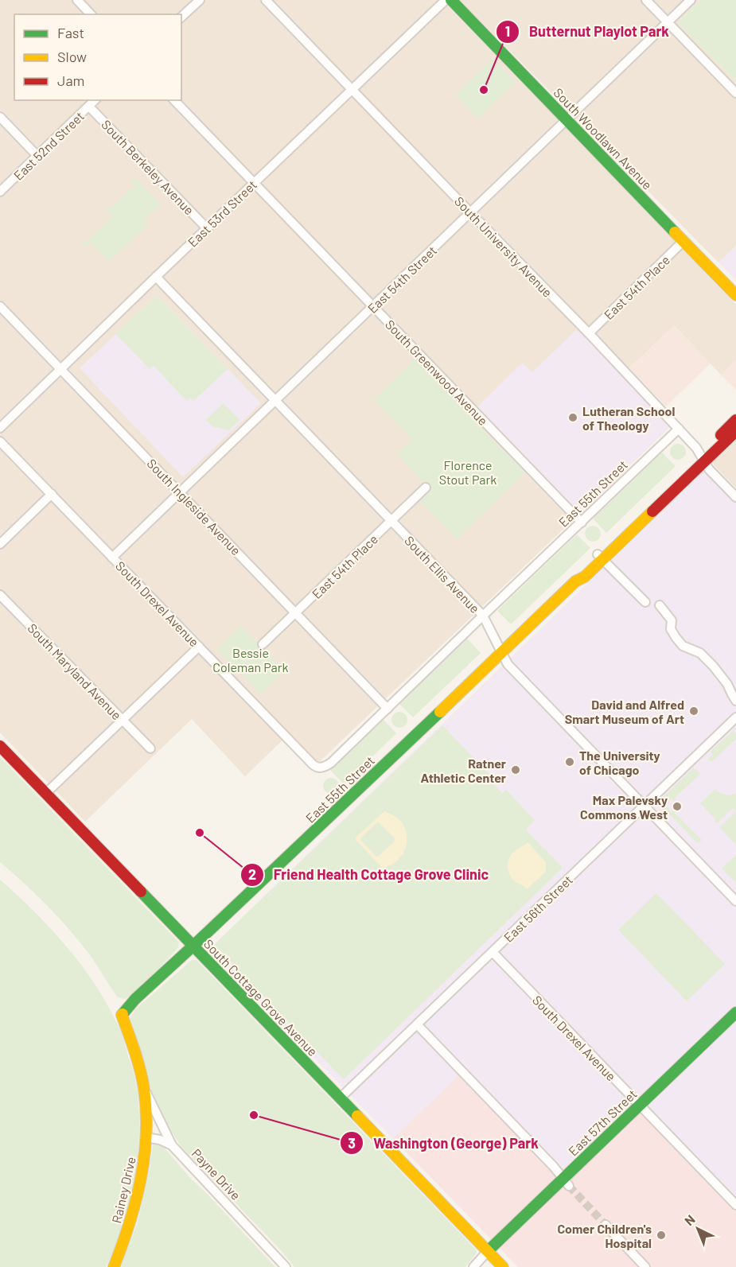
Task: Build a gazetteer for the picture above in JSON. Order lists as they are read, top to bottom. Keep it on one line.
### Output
{"streets":{"street":["South Woodlawn Avenue","East 52nd Street","South Berkeley Avenue","East 53rd Street","South University Avenue","East 54th Street","East 54th Place","South Greenwood Avenue","East 55th Street","South Ingleside Avenue","South Ellis Avenue","South Drexel Avenue","South Maryland Avenue","East 56th Street","South Cottage Grove Avenue","East 57th Street","Payne Drive","Rainey Drive"]},"crossings":[["South Woodlawn Avenue","East 54th Street"],["South Woodlawn Avenue","East 54th Place"],["East 52nd Street","South Berkeley Avenue"],["South Berkeley Avenue","East 53rd Street"],["East 53rd Street","South University Avenue"],["East 53rd Street","South Greenwood Avenue"],["East 53rd Street","South Ingleside Avenue"],["East 53rd Street","South Ellis Avenue"],["South University Avenue","East 54th Street"],["South University Avenue","East 54th Place"],["South University Avenue","East 55th Street"],["East 54th Street","South Greenwood Avenue"],["East 54th Street","South Ingleside Avenue"],["East 54th Street","South Ellis Avenue"],["East 54th Street","South Drexel Avenue"],["East 54th Place","South Ingleside Avenue"],["East 54th Place","South Ellis Avenue"],["South Greenwood Avenue","East 55th Street"],["East 55th Street","South Ingleside Avenue"],["East 55th Street","South Ellis Avenue"],["East 55th Street","South Drexel Avenue"],["East 55th Street","South Cottage Grove Avenue"],["East 55th Street","Payne Drive"],["South Ellis Avenue","East 56th Street"],["South Drexel Avenue","East 56th Street"],["South Drexel Avenue","East 57th Street"],["East 56th Street","South Cottage Grove Avenue"],["South Cottage Grove Avenue","East 57th Street"],["Payne Drive","Rainey Drive"]],"parks":["Florence Stout Park","Bessie Coleman Park"],"places":["Butternut Playlot Park","Lutheran School of Theology","David and Alfred Smart Museum of Art","The University of Chicago","Ratner Athletic Center","Max Palevsky Commons West","Friend Health Cottage Grove Clinic","Washington (George) Park","Comer Children's Hospital"],"legend":["Fast","Slow","Jam"],"north":"top left"}
